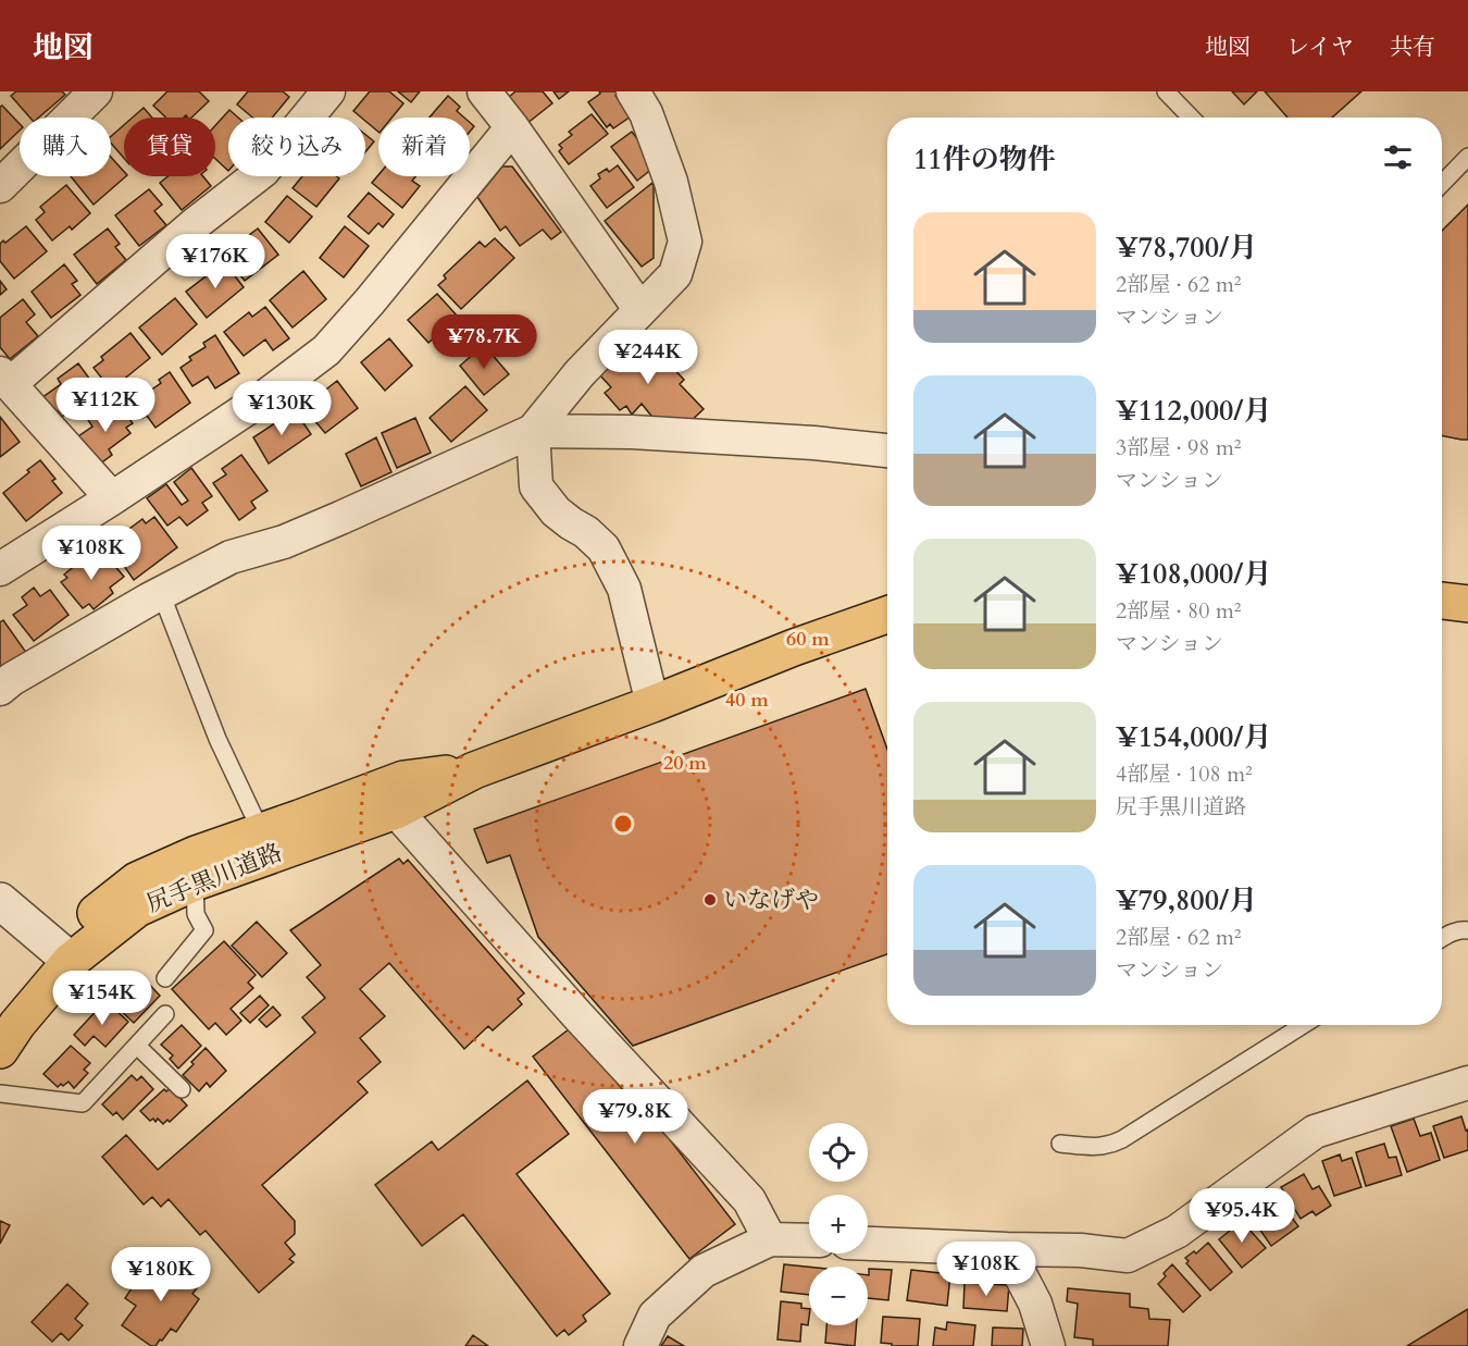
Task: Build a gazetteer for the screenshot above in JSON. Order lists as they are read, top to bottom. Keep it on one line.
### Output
{"streets":{"main road":["尻手黒川道路"]},"places":["いなげや"],"page":{"header":"地図","nav":["地図","レイヤ","共有"],"chip":["購入","賃貸","絞り込み","新着"],"heading":"11件の物件","list":[{"name":"¥78,700/月","note":"2部屋 · 62 m² · マンション"},{"name":"¥112,000/月","note":"3部屋 · 98 m² · マンション"},{"name":"¥108,000/月","note":"2部屋 · 80 m² · マンション"},{"name":"¥154,000/月","note":"4部屋 · 108 m² · 尻手黒川道路"},{"name":"¥79,800/月","note":"2部屋 · 62 m² · マンション"}],"price":["¥176K","¥78.7K","¥244K","¥112K","¥130K","¥108K","¥154K","¥79.8K","¥95.4K","¥108K","¥180K"],"map_buttons":["+","−"]},"rings":["60 m","40 m","20 m"]}
